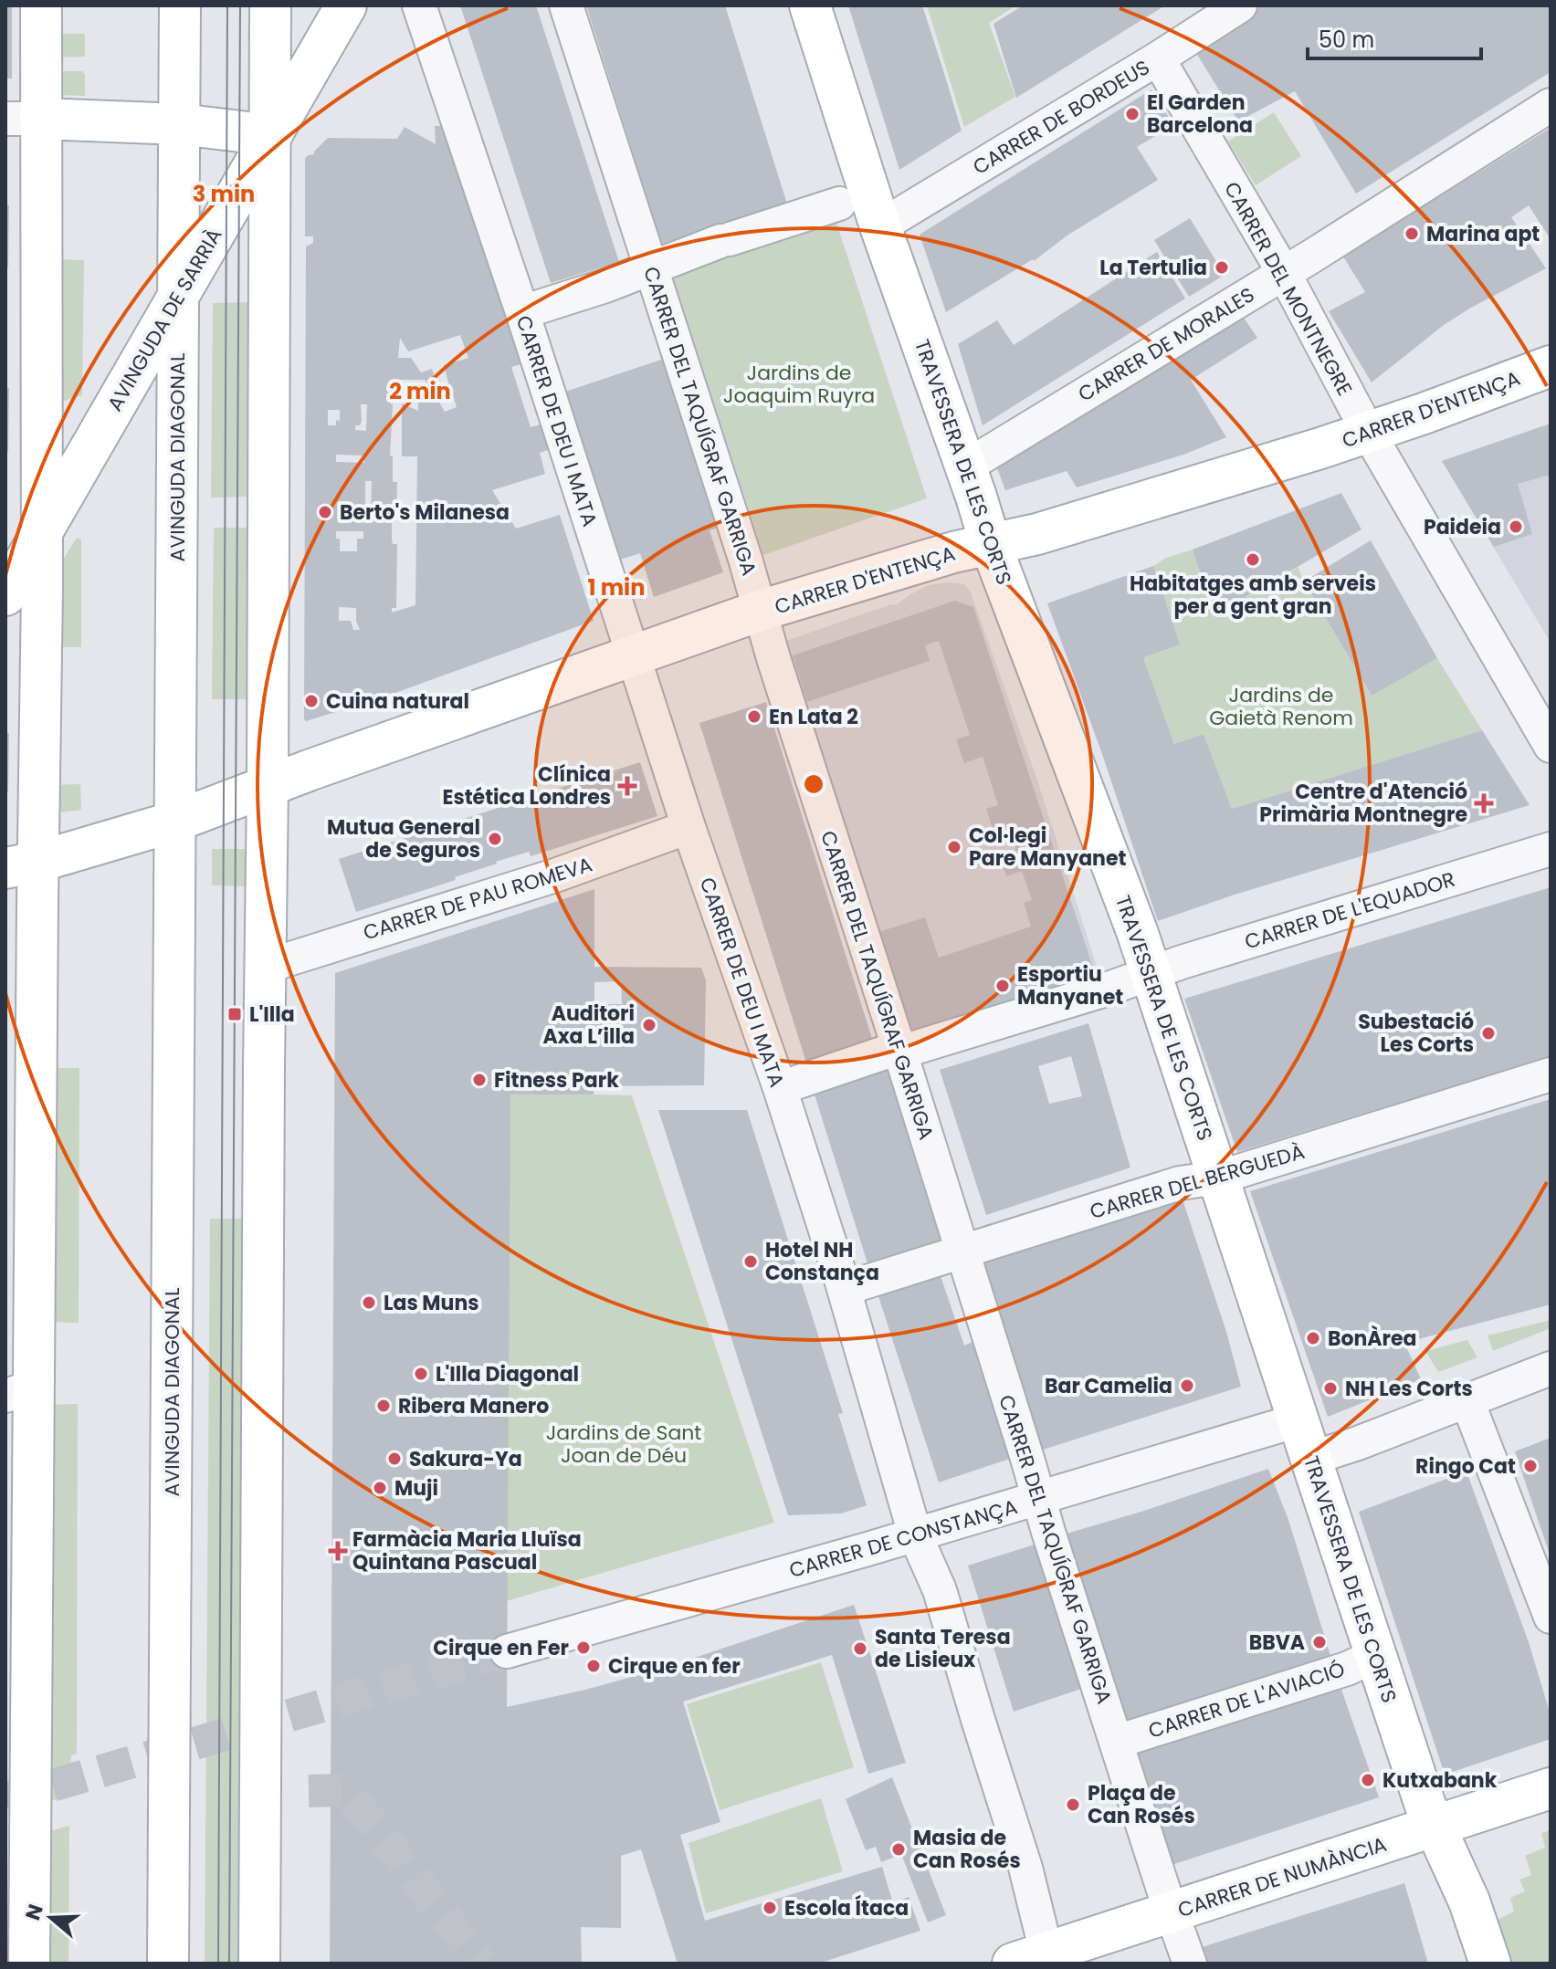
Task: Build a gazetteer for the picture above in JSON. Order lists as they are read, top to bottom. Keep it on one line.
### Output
{"streets":{"main road":["AVINGUDA DE SARRIÀ","CARRER D'ENTENÇA","AVINGUDA DIAGONAL","TRAVESSERA DE LES CORTS","CARRER DE NUMÀNCIA"],"street":["CARRER DE BORDEUS","CARRER DEL MONTNEGRE","CARRER DE MORALES","CARRER DE DEU I MATA","CARRER DEL TAQUÍGRAF GARRIGA","CARRER DE PAU ROMEVA","CARRER DE L'EQUADOR","CARRER DEL BERGUEDÀ","CARRER DE CONSTANÇA","CARRER DE L'AVIACIÓ"]},"crossings":[["CARRER DE BORDEUS","CARRER DEL MONTNEGRE"],["CARRER DE BORDEUS","TRAVESSERA DE LES CORTS"],["CARRER DEL MONTNEGRE","CARRER DE MORALES"],["CARRER DEL MONTNEGRE","CARRER D'ENTENÇA"],["AVINGUDA DE SARRIÀ","AVINGUDA DIAGONAL"],["CARRER DE MORALES","TRAVESSERA DE LES CORTS"],["CARRER D'ENTENÇA","CARRER DE DEU I MATA"],["CARRER D'ENTENÇA","CARRER DEL TAQUÍGRAF GARRIGA"],["CARRER D'ENTENÇA","TRAVESSERA DE LES CORTS"],["CARRER DE DEU I MATA","CARRER DE PAU ROMEVA"],["CARRER DE DEU I MATA","CARRER DE L'EQUADOR"],["CARRER DE DEU I MATA","CARRER DEL BERGUEDÀ"],["CARRER DE DEU I MATA","CARRER DE CONSTANÇA"],["CARRER DE DEU I MATA","CARRER DE NUMÀNCIA"],["CARRER DEL TAQUÍGRAF GARRIGA","CARRER DE L'EQUADOR"],["CARRER DEL TAQUÍGRAF GARRIGA","CARRER DEL BERGUEDÀ"],["CARRER DEL TAQUÍGRAF GARRIGA","CARRER DE CONSTANÇA"],["CARRER DEL TAQUÍGRAF GARRIGA","CARRER DE L'AVIACIÓ"],["CARRER DEL TAQUÍGRAF GARRIGA","CARRER DE NUMÀNCIA"],["TRAVESSERA DE LES CORTS","CARRER DE L'EQUADOR"],["TRAVESSERA DE LES CORTS","CARRER DEL BERGUEDÀ"],["TRAVESSERA DE LES CORTS","CARRER DE CONSTANÇA"],["TRAVESSERA DE LES CORTS","CARRER DE L'AVIACIÓ"],["TRAVESSERA DE LES CORTS","CARRER DE NUMÀNCIA"]],"parks":["Jardins de Joaquim Ruyra","Jardins de Gaietà Renom","Jardins de Sant Joan de Déu"],"places":{"other":["El Garden Barcelona","Marina apt","La Tertulia","Berto's Milanesa","Paideia","Habitatges amb serveis per a gent gran","Cuina natural","En Lata 2","Mutua General de Seguros","Col·legi Pare Manyanet","Esportiu Manyanet","Auditori Axa L’illa","Subestació Les Corts","Fitness Park","Hotel NH Constança","Las Muns","BonÀrea","L'Illa Diagonal","Bar Camelia","NH Les Corts","Ribera Manero","Sakura-Ya","Ringo Cat","Muji","BBVA","Cirque en Fer","Santa Teresa de Lisieux","Cirque en fer","Kutxabank","Plaça de Can Rosés","Masia de Can Rosés","Escola Ítaca"],"health":["Clínica Estética Londres","Centre d'Atenció Primària Montnegre","Farmàcia Maria Lluïsa Quintana Pascual"],"transit":["L'Illa"]},"scale_bar":"50 m","north":"left","rings":["3 min","2 min","1 min"]}
